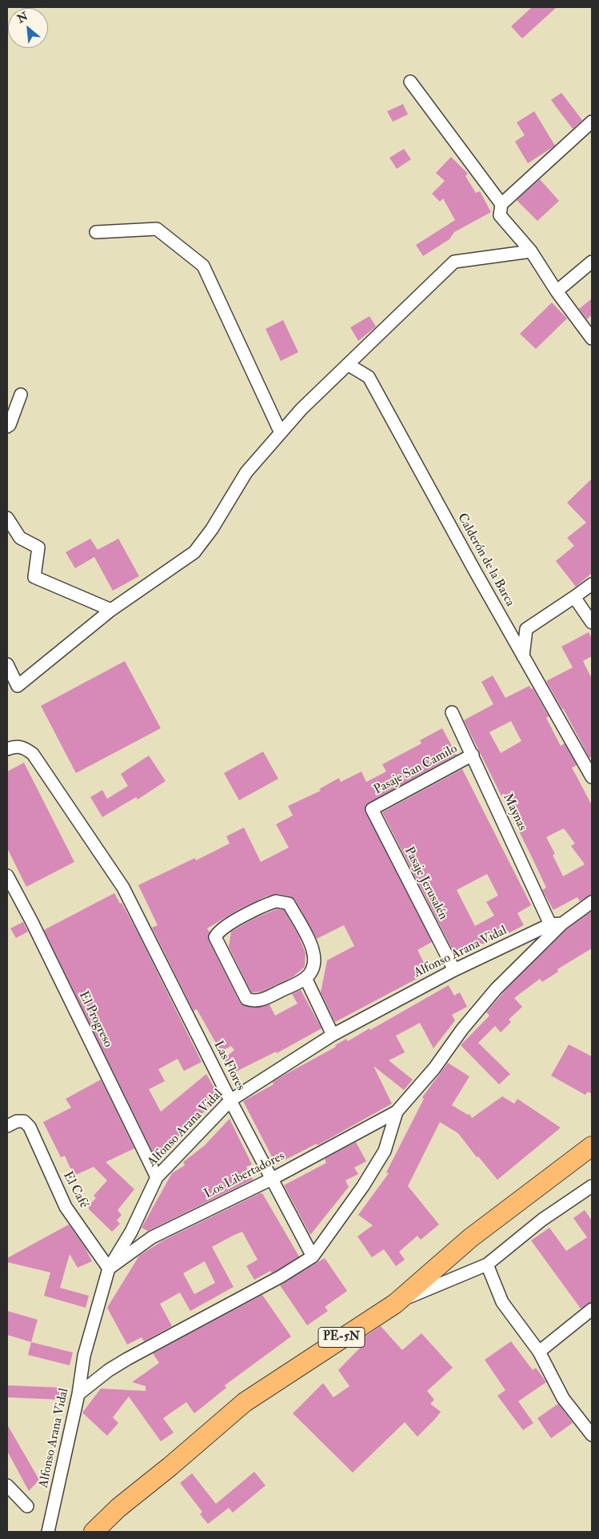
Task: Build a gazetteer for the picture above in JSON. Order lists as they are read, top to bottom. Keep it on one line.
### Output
{"streets":{"highway":["PE-5N"],"street":["Calderón de la Barca","Pasaje San Camilo","Maynas","Pasaje Jerusalén","Alfonso Arana Vidal","El Progreso","Las Flores","Los Libertadores","El Café"]},"crossings":[["Pasaje San Camilo","Maynas"],["Pasaje San Camilo","Pasaje Jerusalén"],["Maynas","Alfonso Arana Vidal"],["Pasaje Jerusalén","Alfonso Arana Vidal"],["Alfonso Arana Vidal","El Progreso"],["Alfonso Arana Vidal","Las Flores"],["Alfonso Arana Vidal","Los Libertadores"],["Alfonso Arana Vidal","El Café"],["Las Flores","Los Libertadores"],["Los Libertadores","El Café"]],"north":"top left"}
